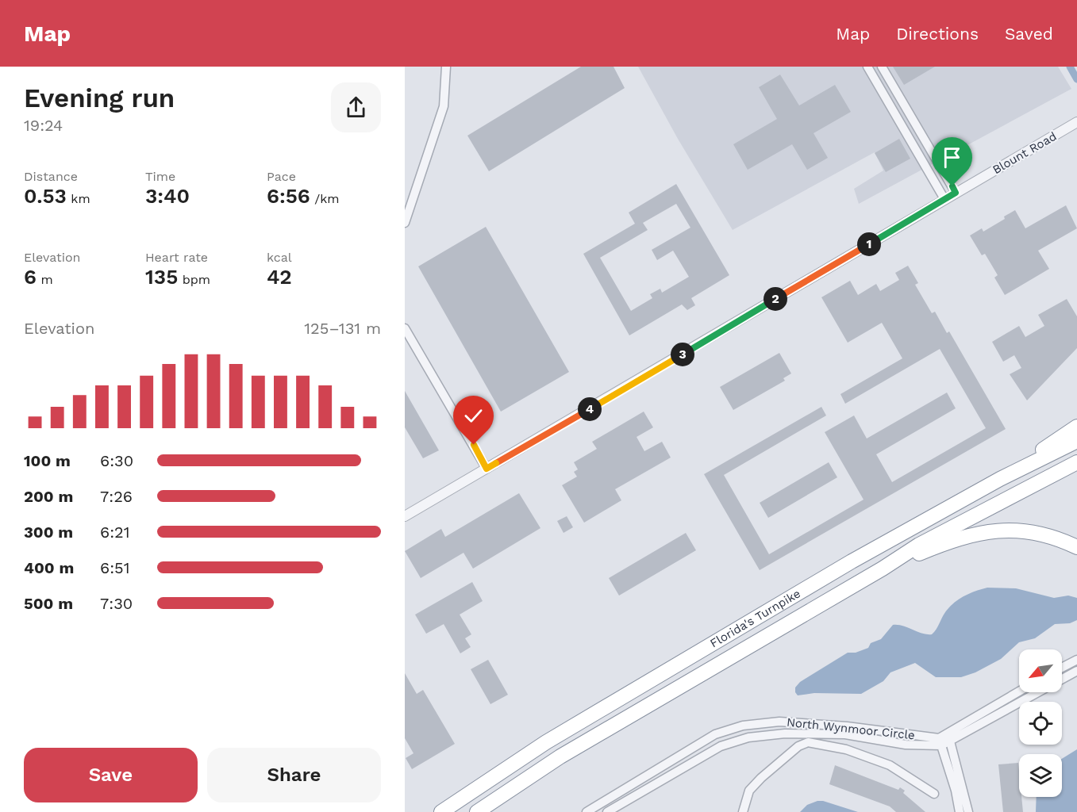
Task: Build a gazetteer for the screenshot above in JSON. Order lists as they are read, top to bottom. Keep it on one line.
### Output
{"streets":{"highway":["Florida's Turnpike"],"street":["Blount Road","North Wynmoor Circle"]},"north":"bottom left","page":{"header":"Map","nav":["Map","Directions","Saved"],"heading":["Evening run","19:24"],"stats":[["Distance","0.53 km"],["Time","3:40"],["Pace","6:56 /km"],["Elevation","6 m"],["Heart rate","135 bpm"],["kcal","42"]],"pins":["1","2","3","4"],"chart":["Elevation","125–131 m"],"list":[{"name":"100 m","note":"6:30"},{"name":"200 m","note":"7:26"},{"name":"300 m","note":"6:21"},{"name":"400 m","note":"6:51"},{"name":"500 m","note":"7:30"}],"buttons":["Save","Share"]}}
